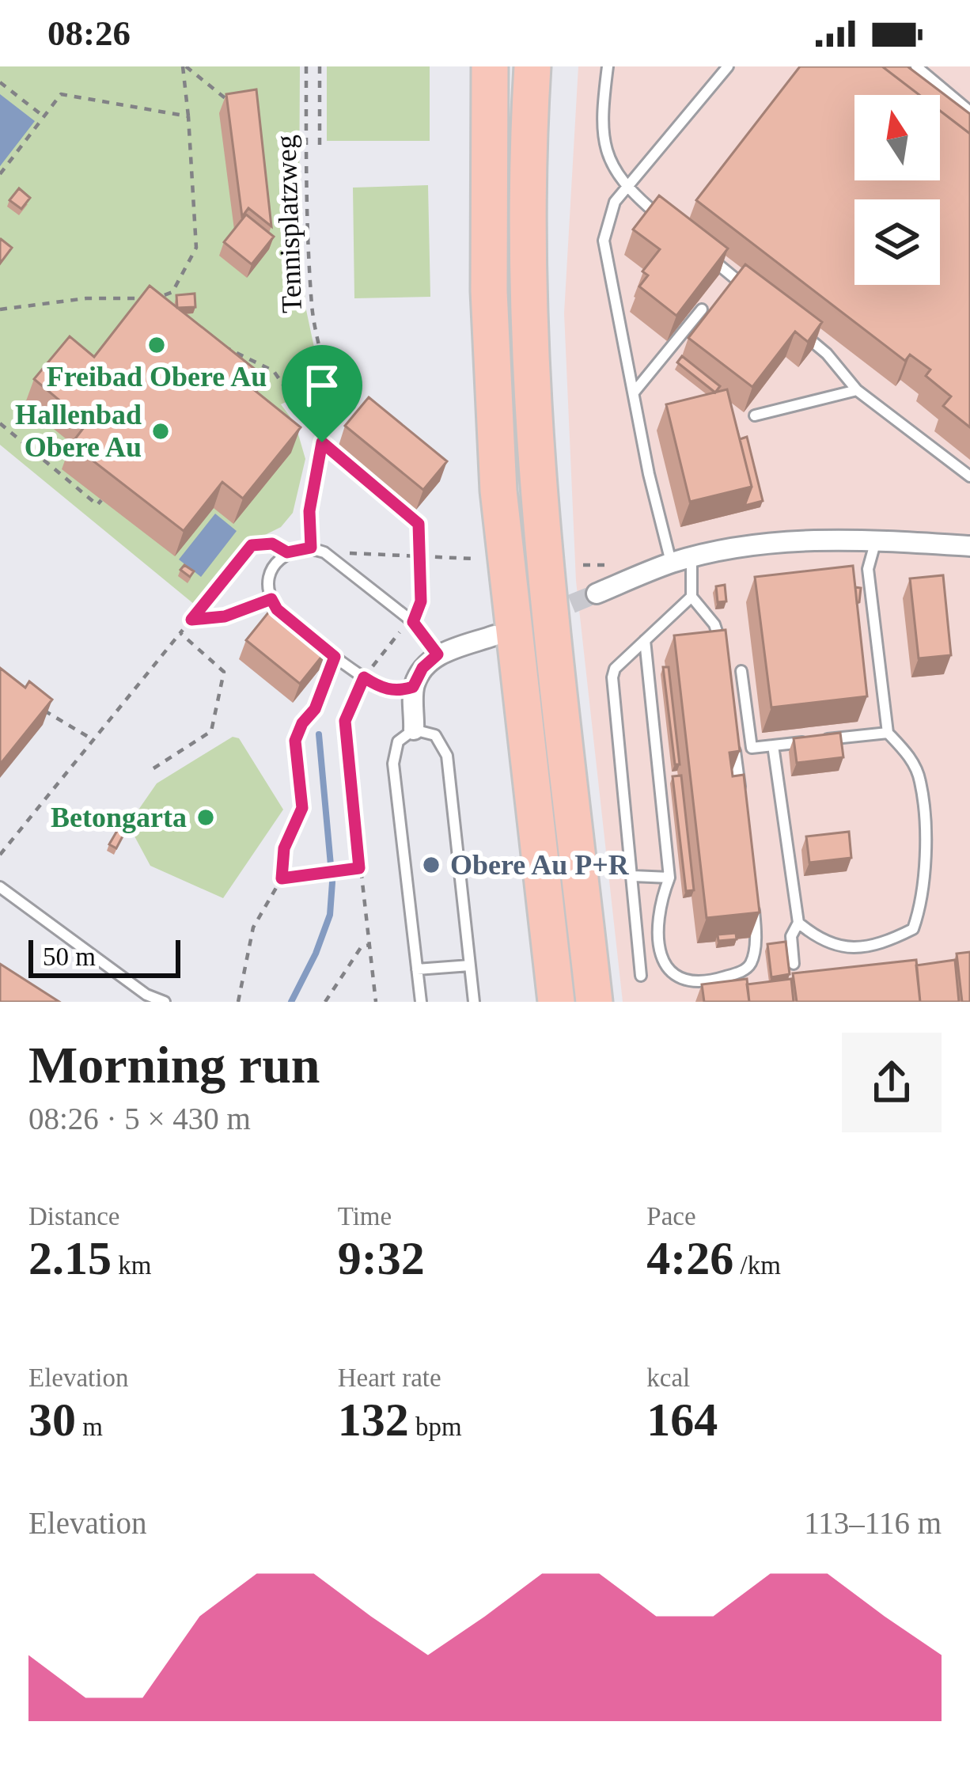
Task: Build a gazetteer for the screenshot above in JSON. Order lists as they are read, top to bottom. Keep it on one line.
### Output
{"streets":{"path":["Tennisplatzweg"]},"places":["Freibad Obere Au","Hallenbad Obere Au","Betongarta","Obere Au P+R"],"scale_bar":"50 m","north":"top","page":{"status":"08:26","scale":"50 m","heading":["Morning run","08:26 · 5 × 430 m"],"stats":[["Distance","2.15 km"],["Time","9:32"],["Pace","4:26 /km"],["Elevation","30 m"],["Heart rate","132 bpm"],["kcal","164"]],"chart":["Elevation","113–116 m"]}}
